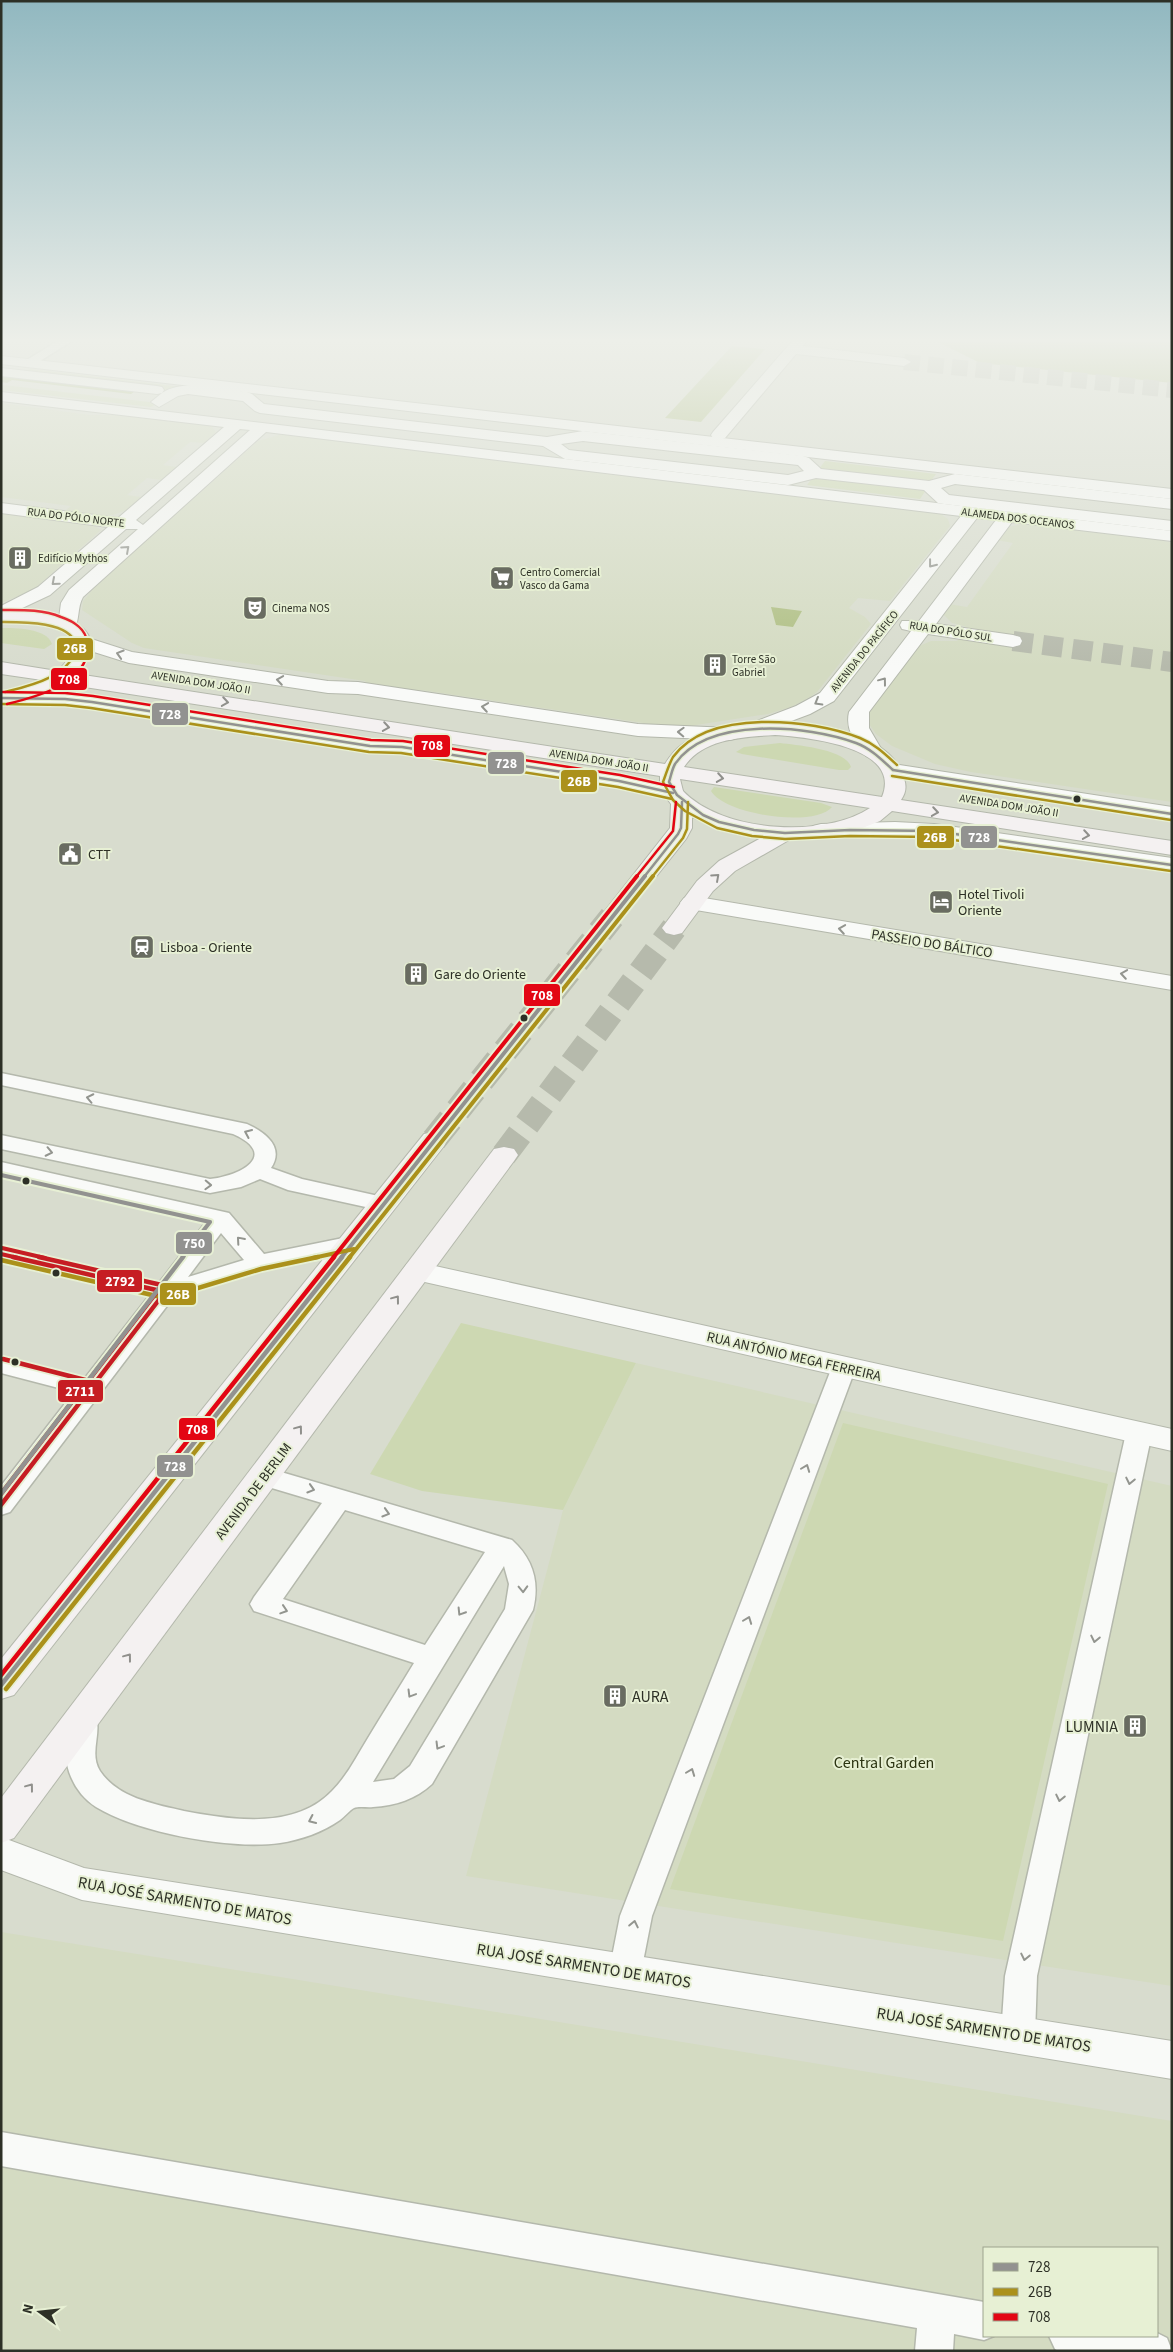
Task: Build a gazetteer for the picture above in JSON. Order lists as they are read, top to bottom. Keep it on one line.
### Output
{"streets":{"main road":["AVENIDA DOM JOÃO II","AVENIDA DE BERLIM"],"street":["RUA DO PÓLO NORTE","ALAMEDA DOS OCEANOS","RUA DO PÓLO SUL","AVENIDA DO PACÍFICO","PASSEIO DO BÁLTICO","RUA ANTÓNIO MEGA FERREIRA","RUA JOSÉ SARMENTO DE MATOS"]},"crossings":[["ALAMEDA DOS OCEANOS","AVENIDA DO PACÍFICO"],["RUA DO PÓLO SUL","AVENIDA DO PACÍFICO"],["RUA ANTÓNIO MEGA FERREIRA","AVENIDA DE BERLIM"]],"one_way":["PASSEIO DO BÁLTICO"],"parks":["Central Garden"],"places":{"building":["Edifício Mythos","Torre São Gabriel","Gare do Oriente","AURA","LUMNIA"],"supermarket":["Centro Comercial Vasco da Gama"],"theatre":["Cinema NOS"],"public building":["CTT"],"hotel":["Hotel Tivoli Oriente"],"station":["Lisboa - Oriente"]},"lines":["transit line 708","transit line 26B","transit line 728","transit line 750","transit line 2711","transit line 2792"],"legend":["728","26B","708"],"north":"left"}
